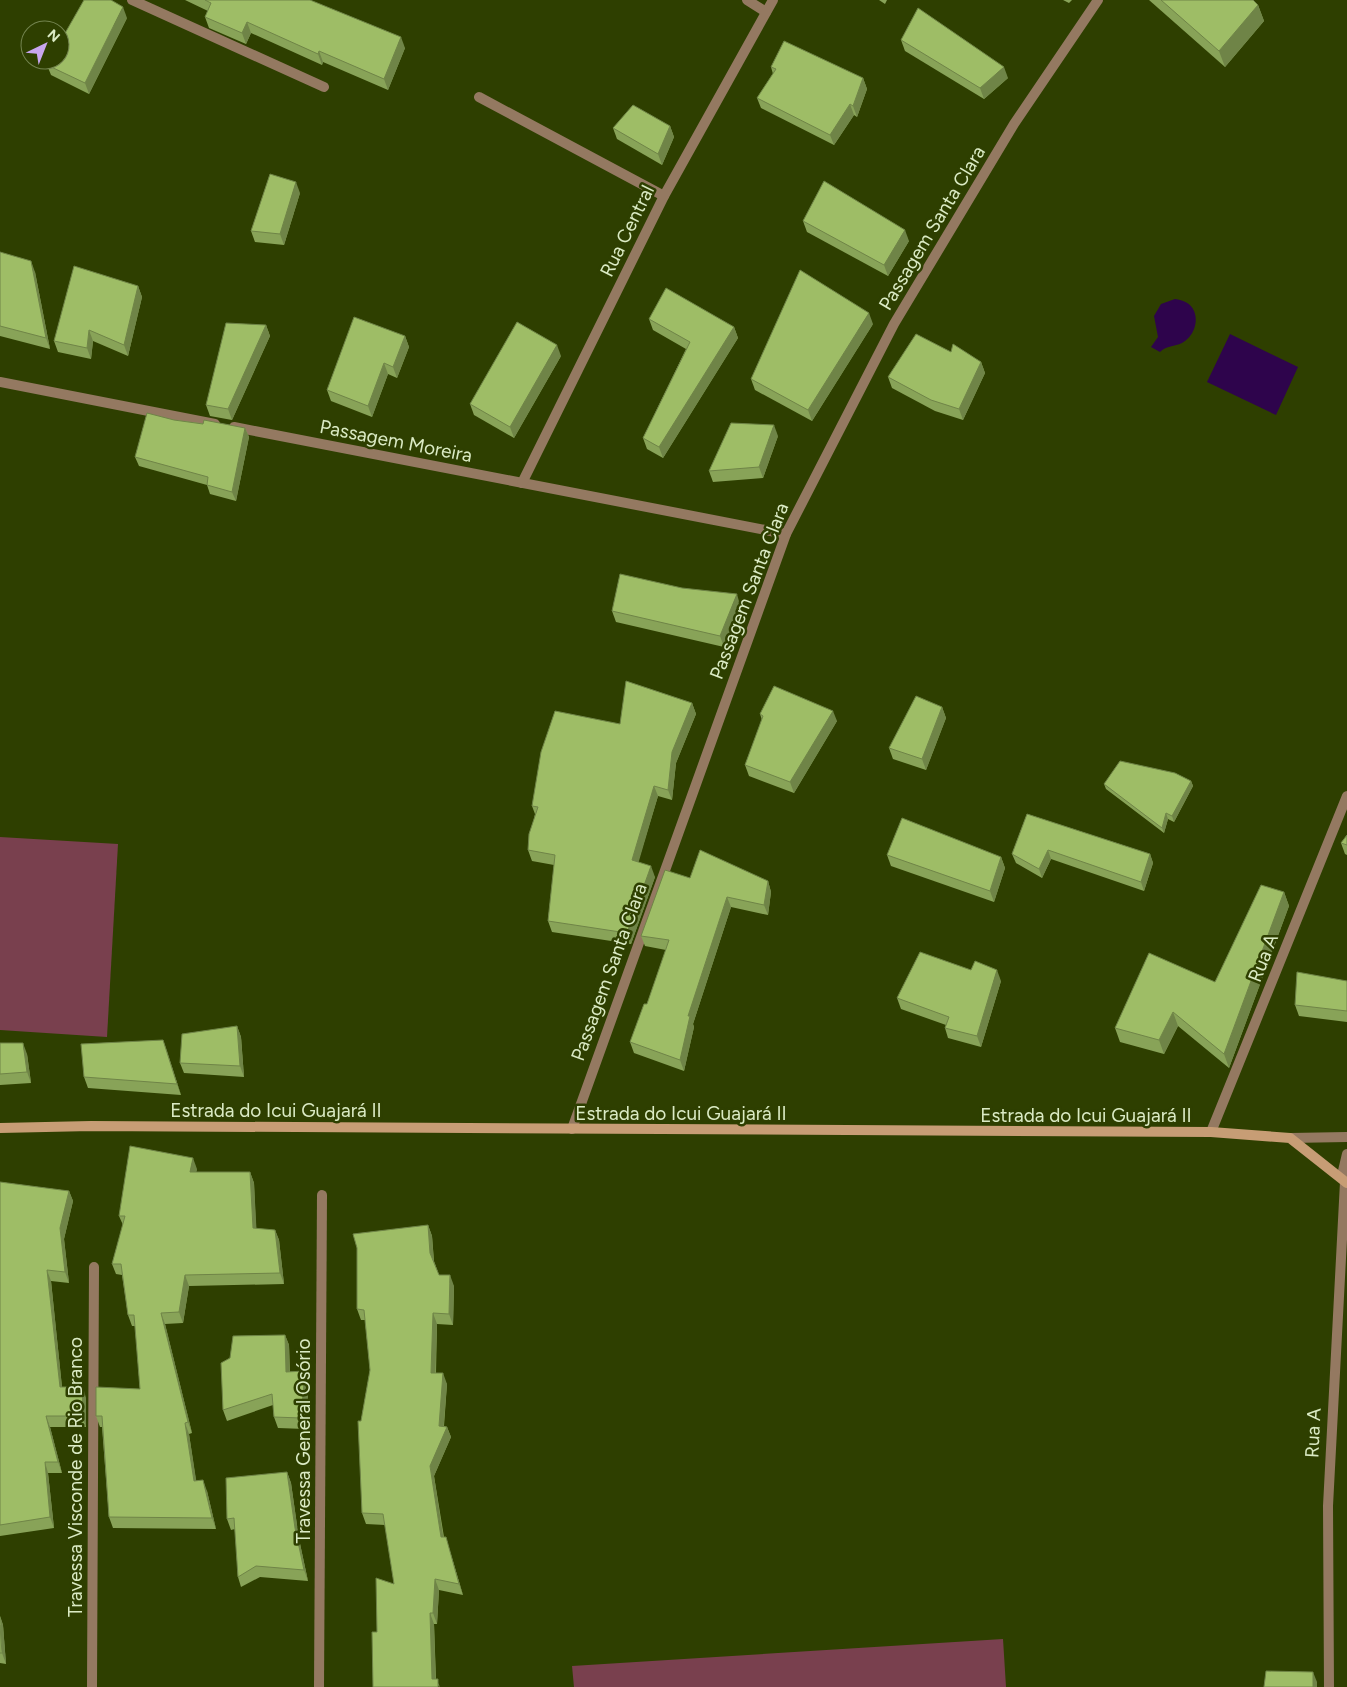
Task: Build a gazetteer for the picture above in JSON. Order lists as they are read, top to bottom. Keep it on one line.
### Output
{"streets":{"main road":["Estrada do Icui Guajará II"],"street":["Passagem Santa Clara","Rua Central","Passagem Moreira","Rua A","Travessa General Osório","Travessa Visconde de Rio Branco"]},"crossings":[["Passagem Santa Clara","Passagem Moreira"],["Passagem Santa Clara","Estrada do Icui Guajará II"],["Rua Central","Passagem Moreira"],["Rua A","Estrada do Icui Guajará II"]],"north":"top right"}
